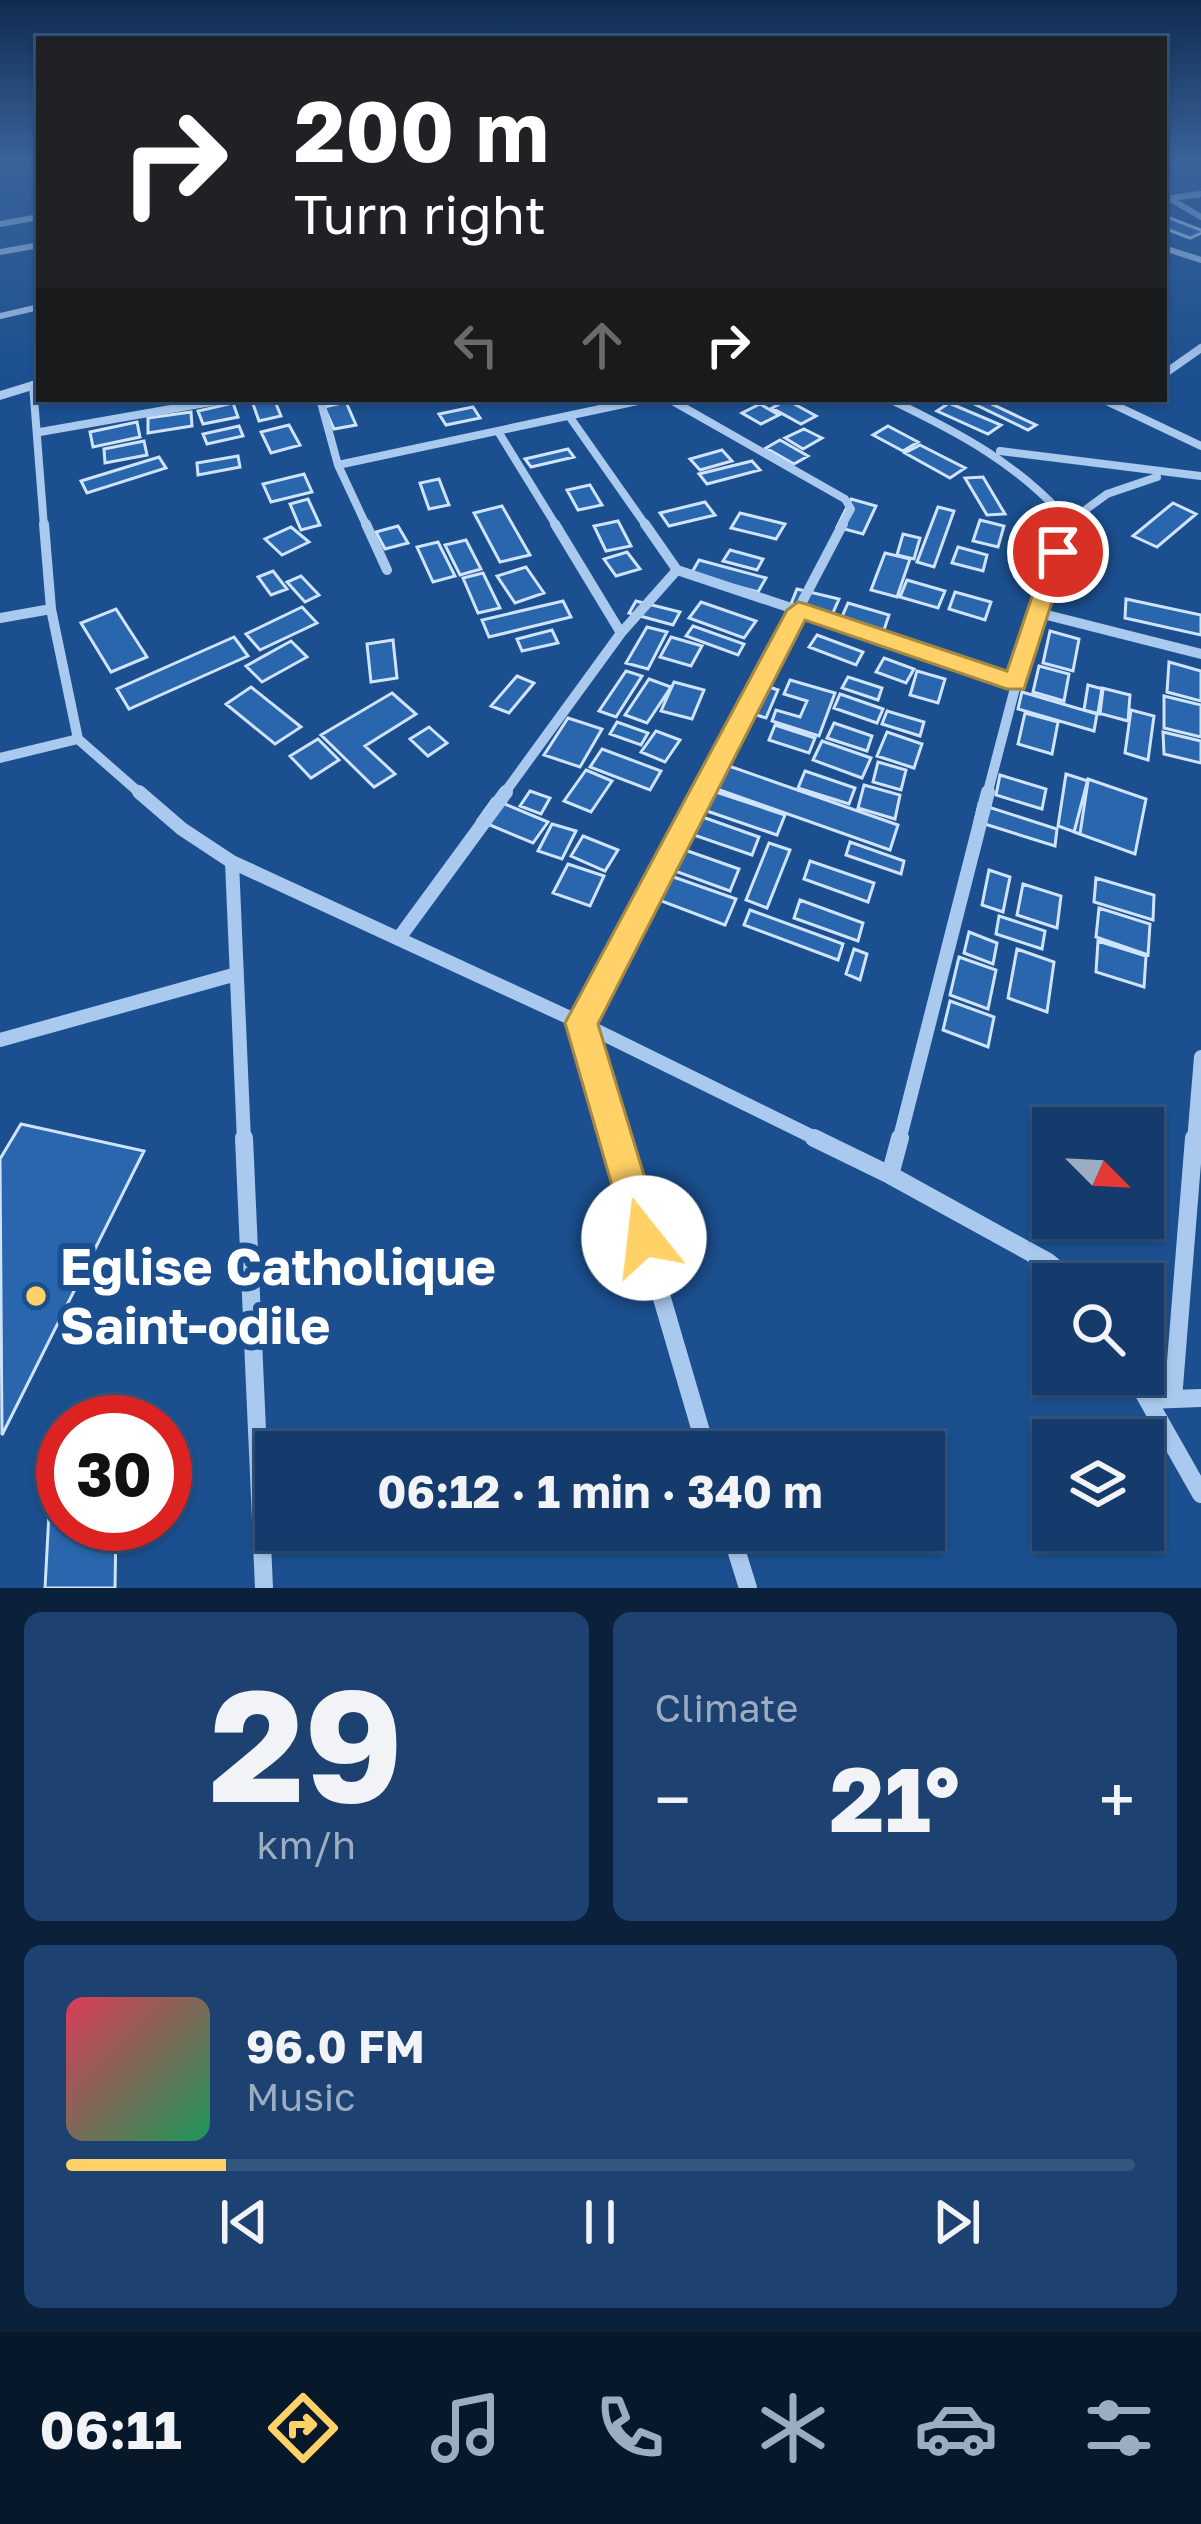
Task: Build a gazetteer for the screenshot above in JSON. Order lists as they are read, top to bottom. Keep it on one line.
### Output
{"places":["Eglise Catholique Saint-odile"],"north":"bottom right","page":{"turn":["200 m","Turn right"],"limit":"30","trip":"06:12 · 1 min · 340 m","tile":[["29","km/h"],"Climate"],"heat":["−","21°","+"],"song":["96.0 FM","Music"],"tabs":"06:11"}}
